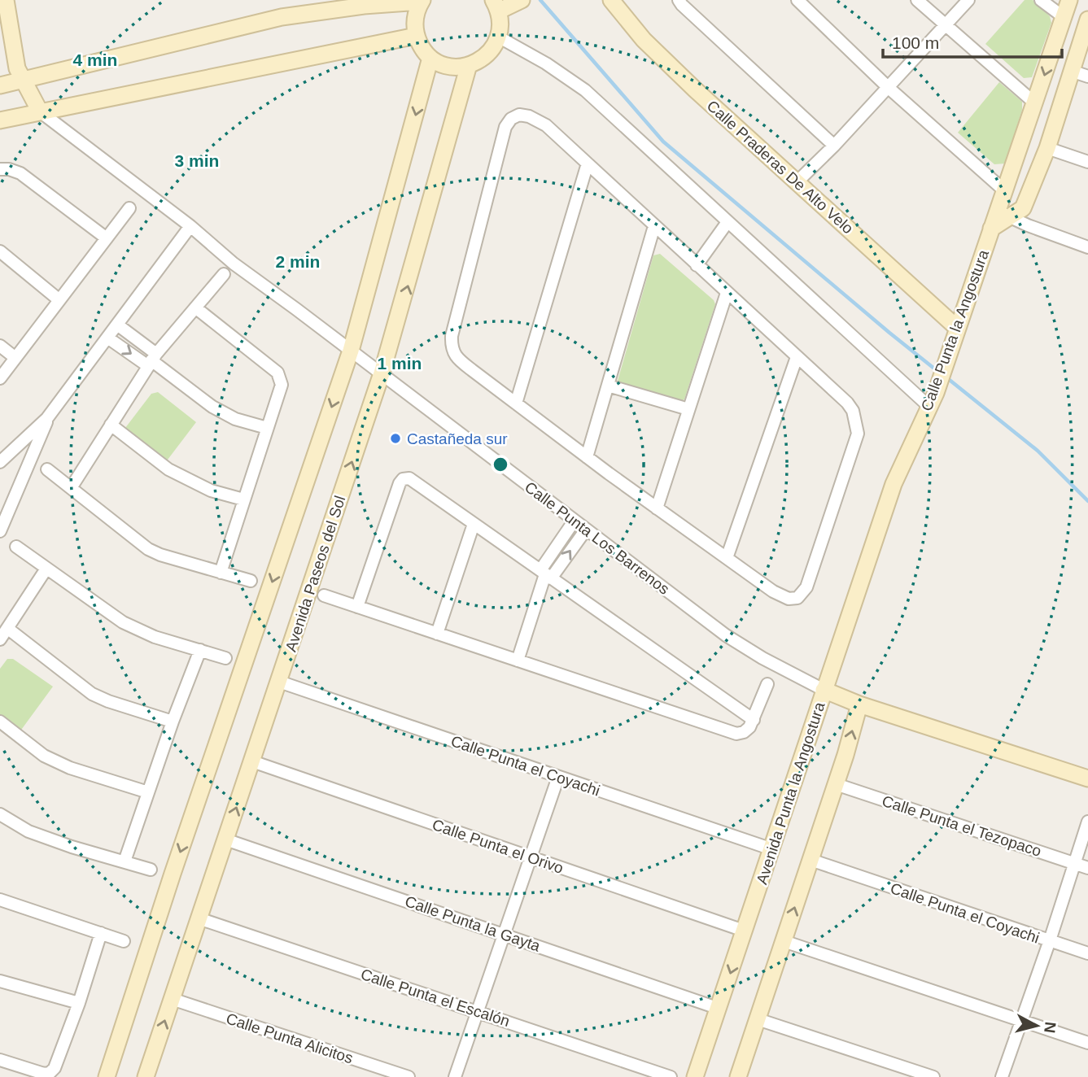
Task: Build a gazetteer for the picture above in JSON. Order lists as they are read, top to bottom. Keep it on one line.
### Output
{"streets":{"street":["Calle Praderas De Alto Velo","Calle Punta la Angostura","Calle Punta Los Barrenos","Avenida Paseos del Sol","Calle Punta el Coyachi","Avenida Punta la Angostura","Calle Punta el Tezopaco","Calle Punta el Orivo","Calle Punta la Gayta","Calle Punta el Escalón","Calle Punta Alicitos"]},"crossings":[["Calle Praderas De Alto Velo","Calle Punta la Angostura"],["Calle Punta la Angostura","Calle Punta Los Barrenos"],["Calle Punta la Angostura","Avenida Punta la Angostura"],["Calle Punta Los Barrenos","Avenida Paseos del Sol"],["Calle Punta Los Barrenos","Avenida Punta la Angostura"],["Avenida Paseos del Sol","Calle Punta el Coyachi"],["Avenida Paseos del Sol","Calle Punta el Orivo"],["Avenida Paseos del Sol","Calle Punta la Gayta"],["Avenida Paseos del Sol","Calle Punta el Escalón"],["Avenida Paseos del Sol","Calle Punta Alicitos"],["Calle Punta el Coyachi","Avenida Punta la Angostura"],["Avenida Punta la Angostura","Calle Punta el Orivo"],["Avenida Punta la Angostura","Calle Punta la Gayta"]],"places":["Castañeda sur"],"scale_bar":"100 m","north":"right","rings":["4 min","3 min","2 min","1 min"]}
